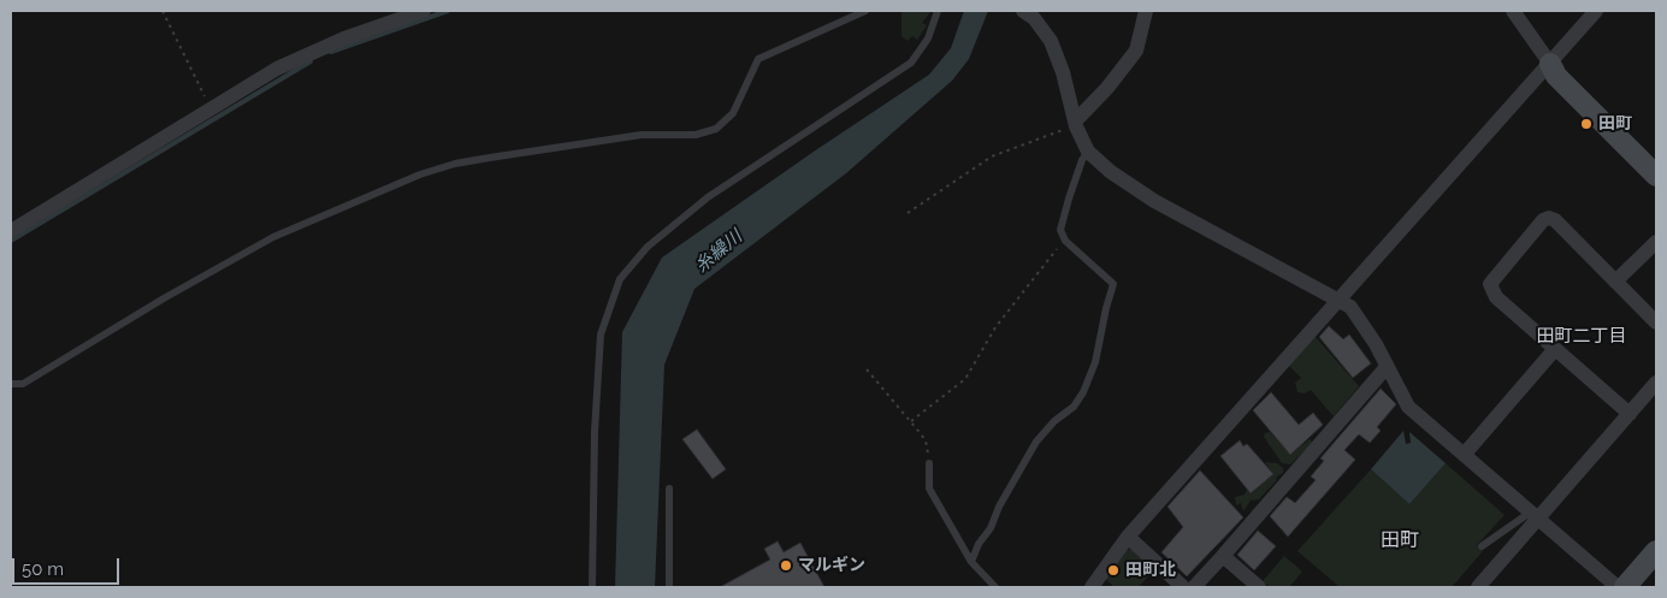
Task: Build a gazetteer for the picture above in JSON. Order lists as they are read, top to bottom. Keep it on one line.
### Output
{"districts":["田町二丁目","田町"],"water":["糸繰川"],"places":["田町","マルギン","田町北"],"scale_bar":"50 m"}
